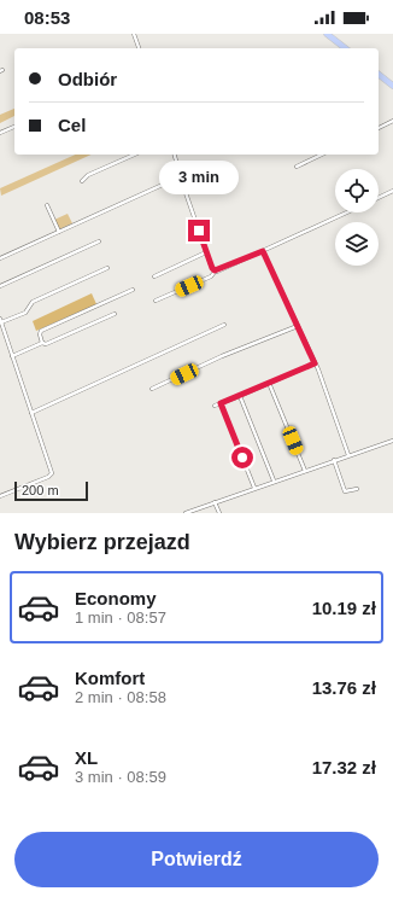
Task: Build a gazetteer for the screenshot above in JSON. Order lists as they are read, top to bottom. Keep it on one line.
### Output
{"scale_bar":"200 m","page":{"status":"08:53","banner":["Odbiór","Cel"],"bubble":"3 min","scale":"200 m","heading":"Wybierz przejazd","list":[{"name":"Economy","note":"1 min · 08:57","value":"10.19 zł"},{"name":"Komfort","note":"2 min · 08:58","value":"13.76 zł"},{"name":"XL","note":"3 min · 08:59","value":"17.32 zł"}],"buttons":"Potwierdź"}}
